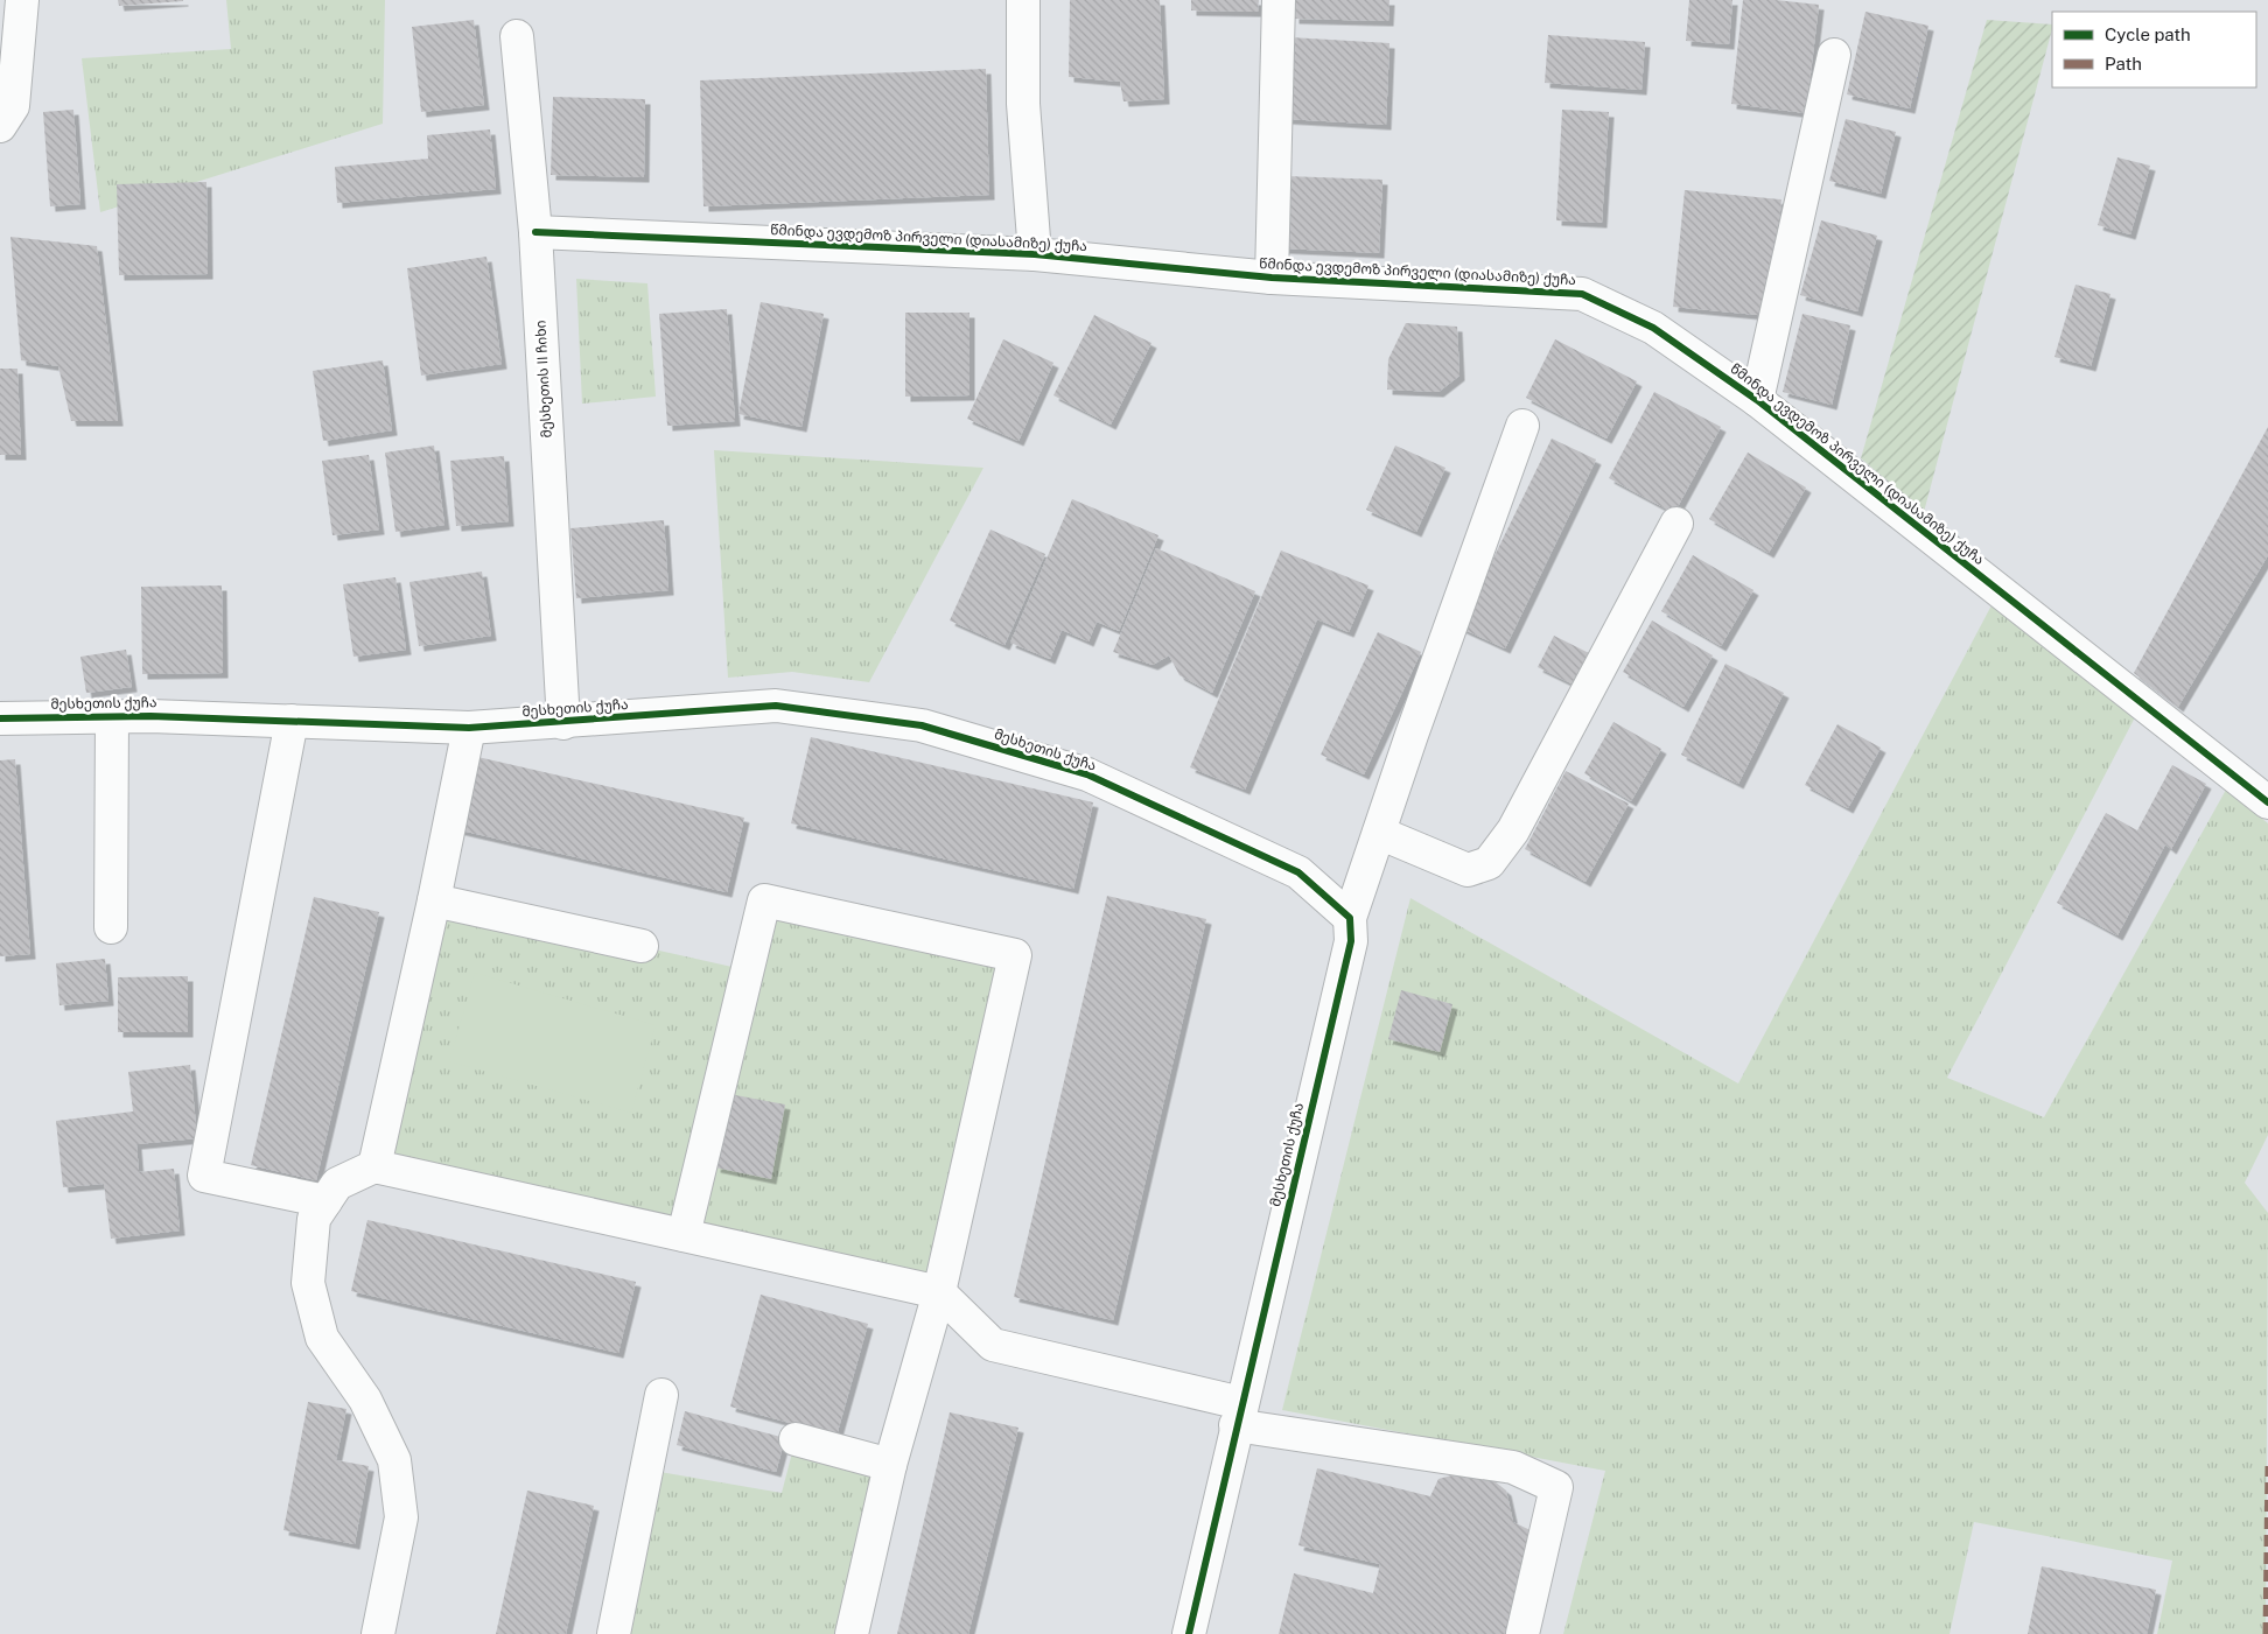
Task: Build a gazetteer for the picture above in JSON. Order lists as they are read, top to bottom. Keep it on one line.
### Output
{"streets":{"street":["წმინდა ევდემოზ პირველი (დიასამიზე) ქუჩა","მესხეთის II ჩიხი","მესხეთის ქუჩა"]},"crossings":[["წმინდა ევდემოზ პირველი (დიასამიზე) ქუჩა","მესხეთის II ჩიხი"],["მესხეთის II ჩიხი","მესხეთის ქუჩა"]],"legend":["Cycle path","Path"]}
